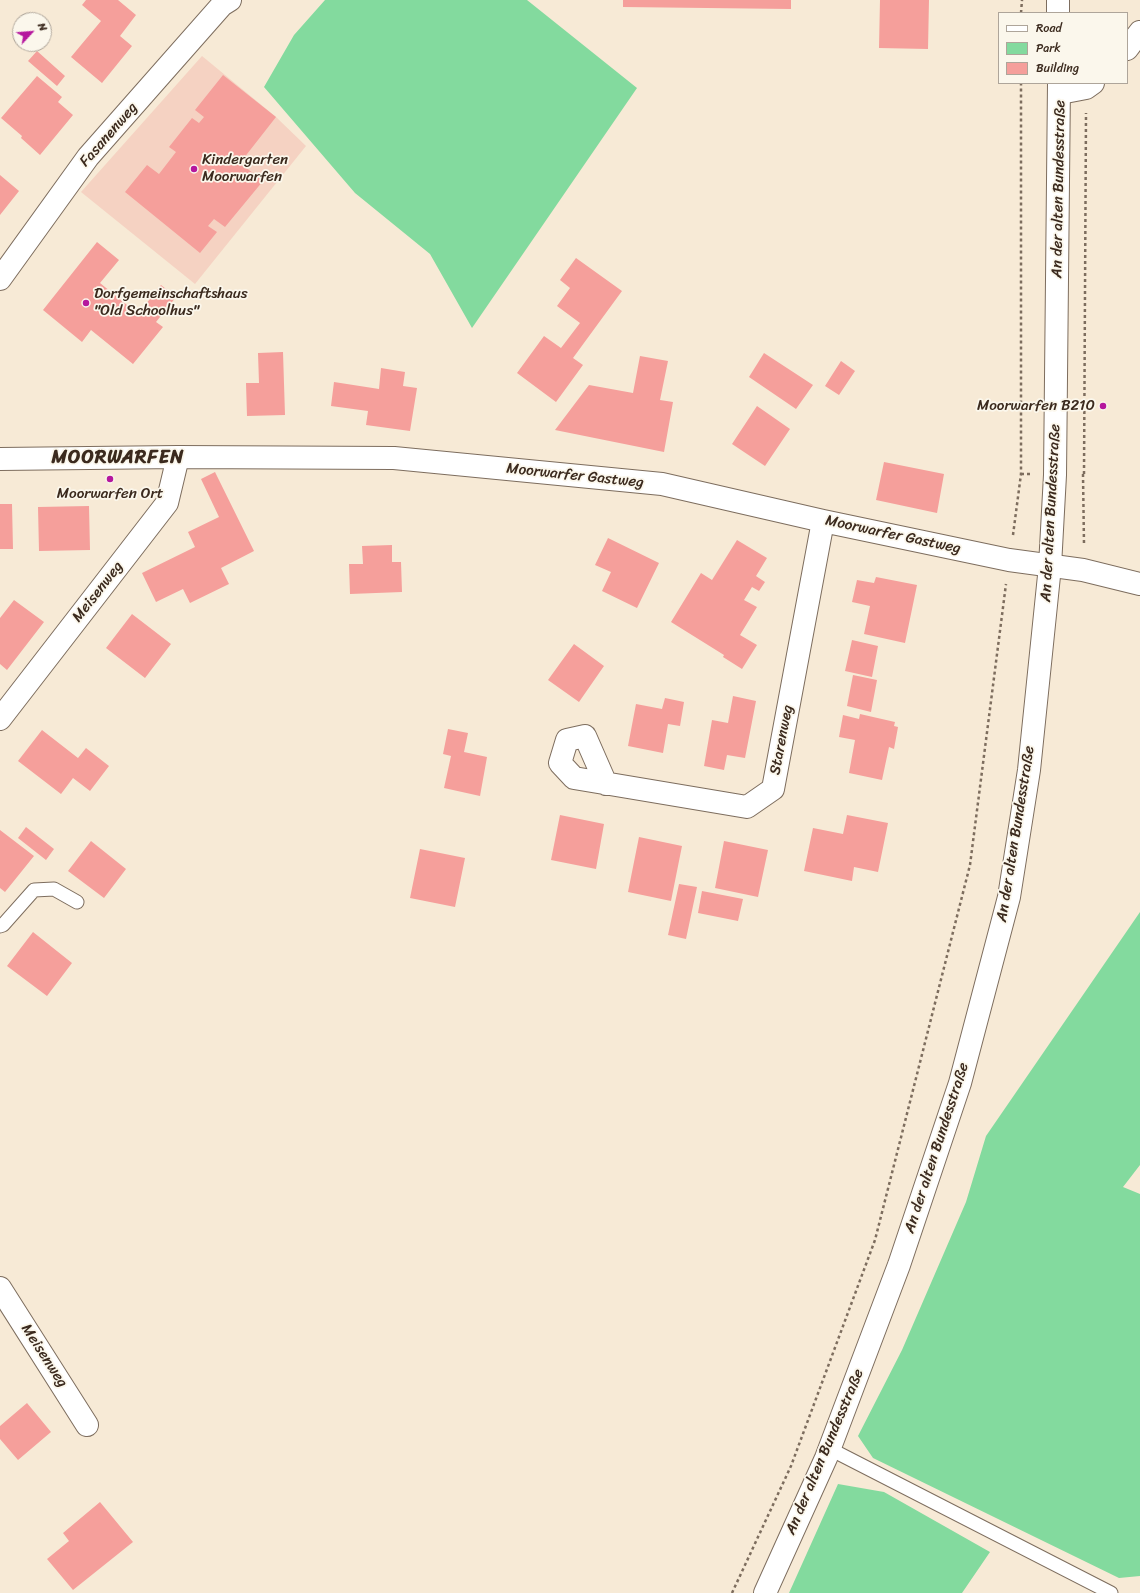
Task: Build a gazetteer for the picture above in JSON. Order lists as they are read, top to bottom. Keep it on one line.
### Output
{"streets":{"street":["Fasanenweg","An der alten Bundesstraße","Moorwarfer Gastweg","Meisenweg","Starenweg"]},"crossings":[["An der alten Bundesstraße","Moorwarfer Gastweg"],["Moorwarfer Gastweg","Meisenweg"],["Moorwarfer Gastweg","Starenweg"]],"districts":["MOORWARFEN"],"places":["Kindergarten Moorwarfen","Dorfgemeinschaftshaus \"Old Schoolhus\"","Moorwarfen B210","Moorwarfen Ort"],"legend":["Road","Park","Building"],"north":"top right"}
